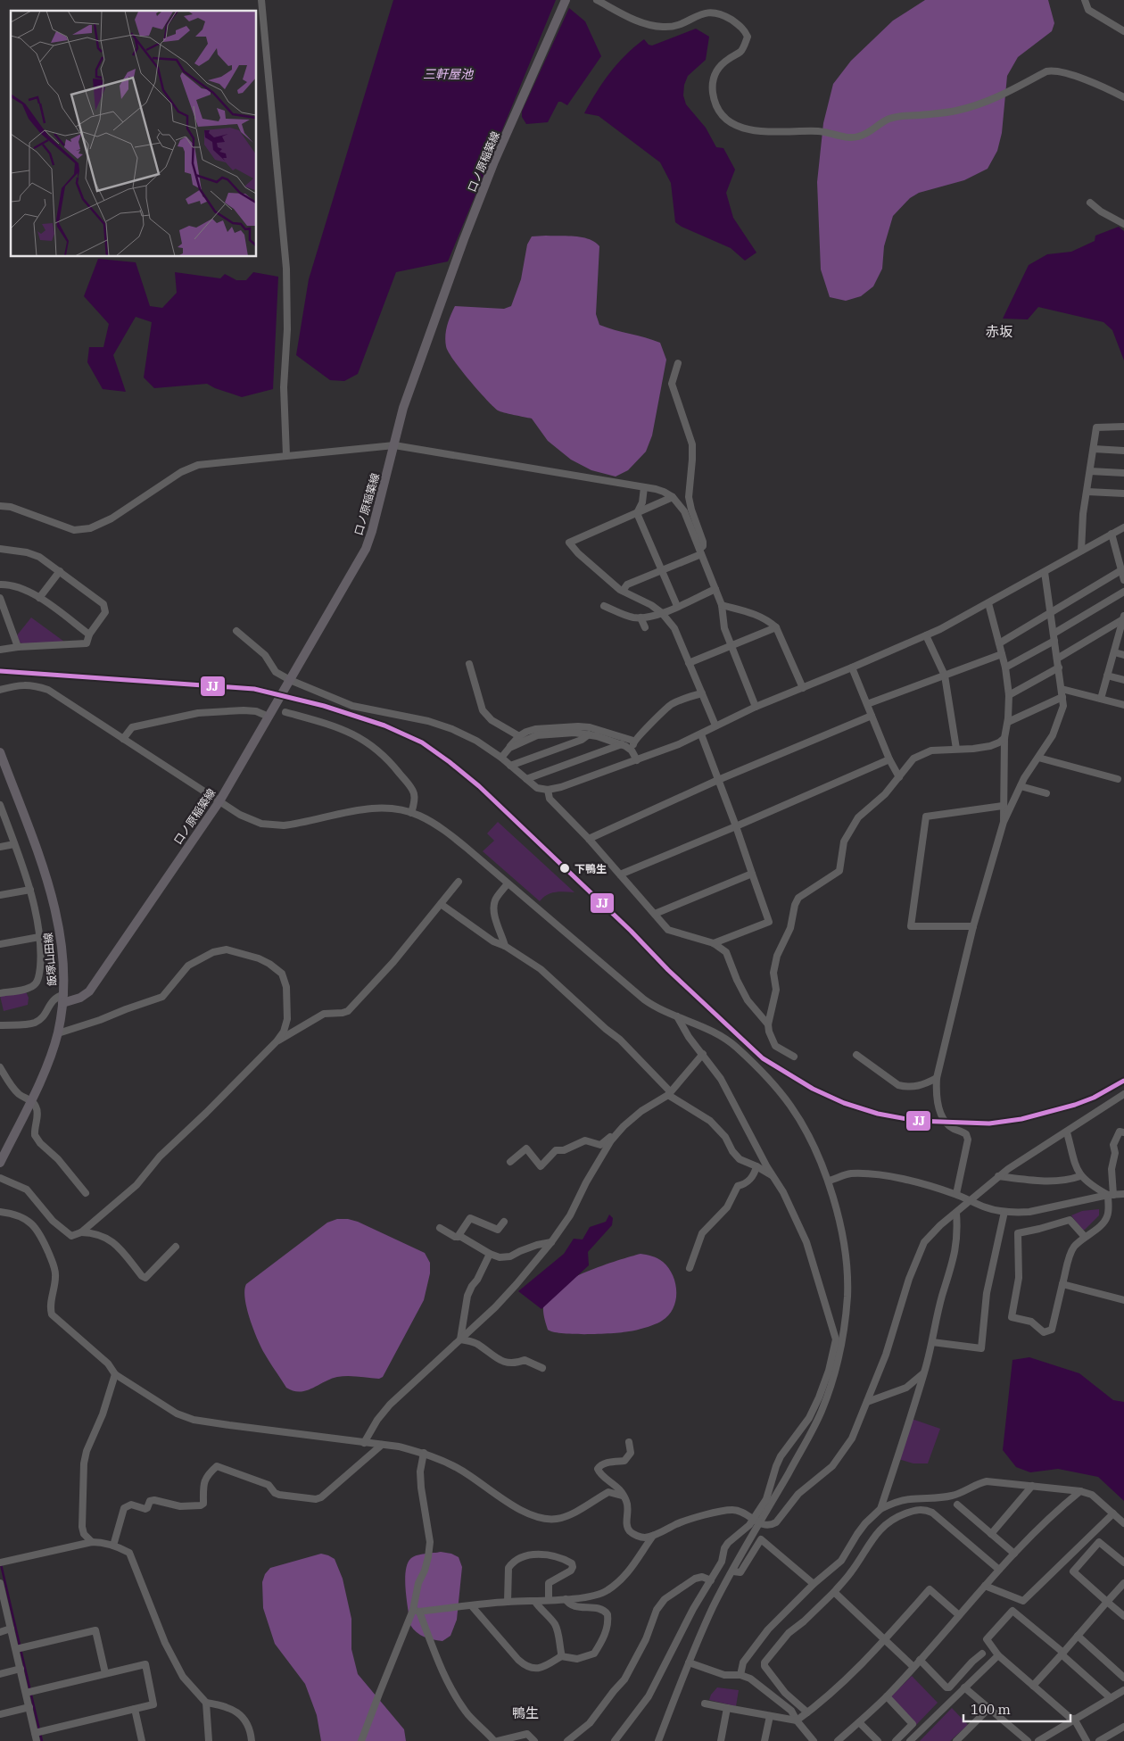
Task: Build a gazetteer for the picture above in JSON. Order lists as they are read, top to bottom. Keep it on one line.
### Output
{"streets":{"main road":["口ノ原稲築線","飯塚山田線"]},"crossings":[["口ノ原稲築線","飯塚山田線"]],"districts":["赤坂","鴨生"],"water":["三軒屋池"],"places":["下鴨生"],"lines":["transit line JJ"],"scale_bar":"100 m"}
